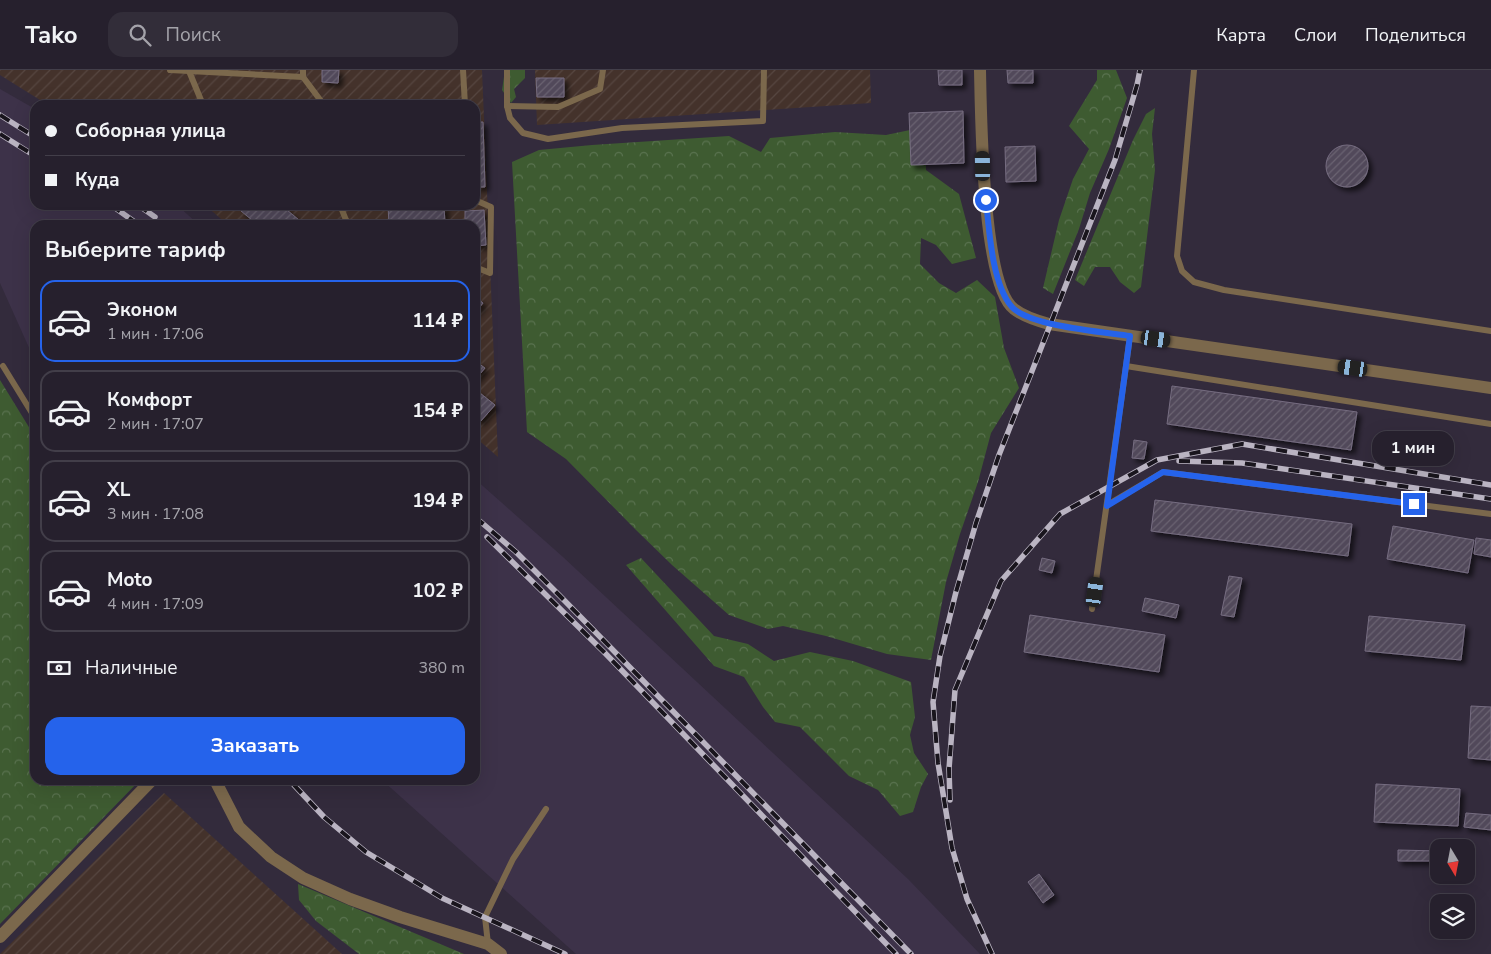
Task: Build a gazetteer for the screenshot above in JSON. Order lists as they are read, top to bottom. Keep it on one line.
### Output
{"north":"bottom","page":{"header":"Tako","search":"Поиск","nav":["Карта","Слои","Поделиться"],"banner":["Соборная улица","Куда"],"heading":"Выберите тариф","list":[{"name":"Эконом","note":"1 мин · 17:06","value":"114 ₽"},{"name":"Комфорт","note":"2 мин · 17:07","value":"154 ₽"},{"name":"XL","note":"3 мин · 17:08","value":"194 ₽"},{"name":"Moto","note":"4 мин · 17:09","value":"102 ₽"}],"bubble":"1 мин","pay":["Наличные","380 m"],"buttons":"Заказать"}}
